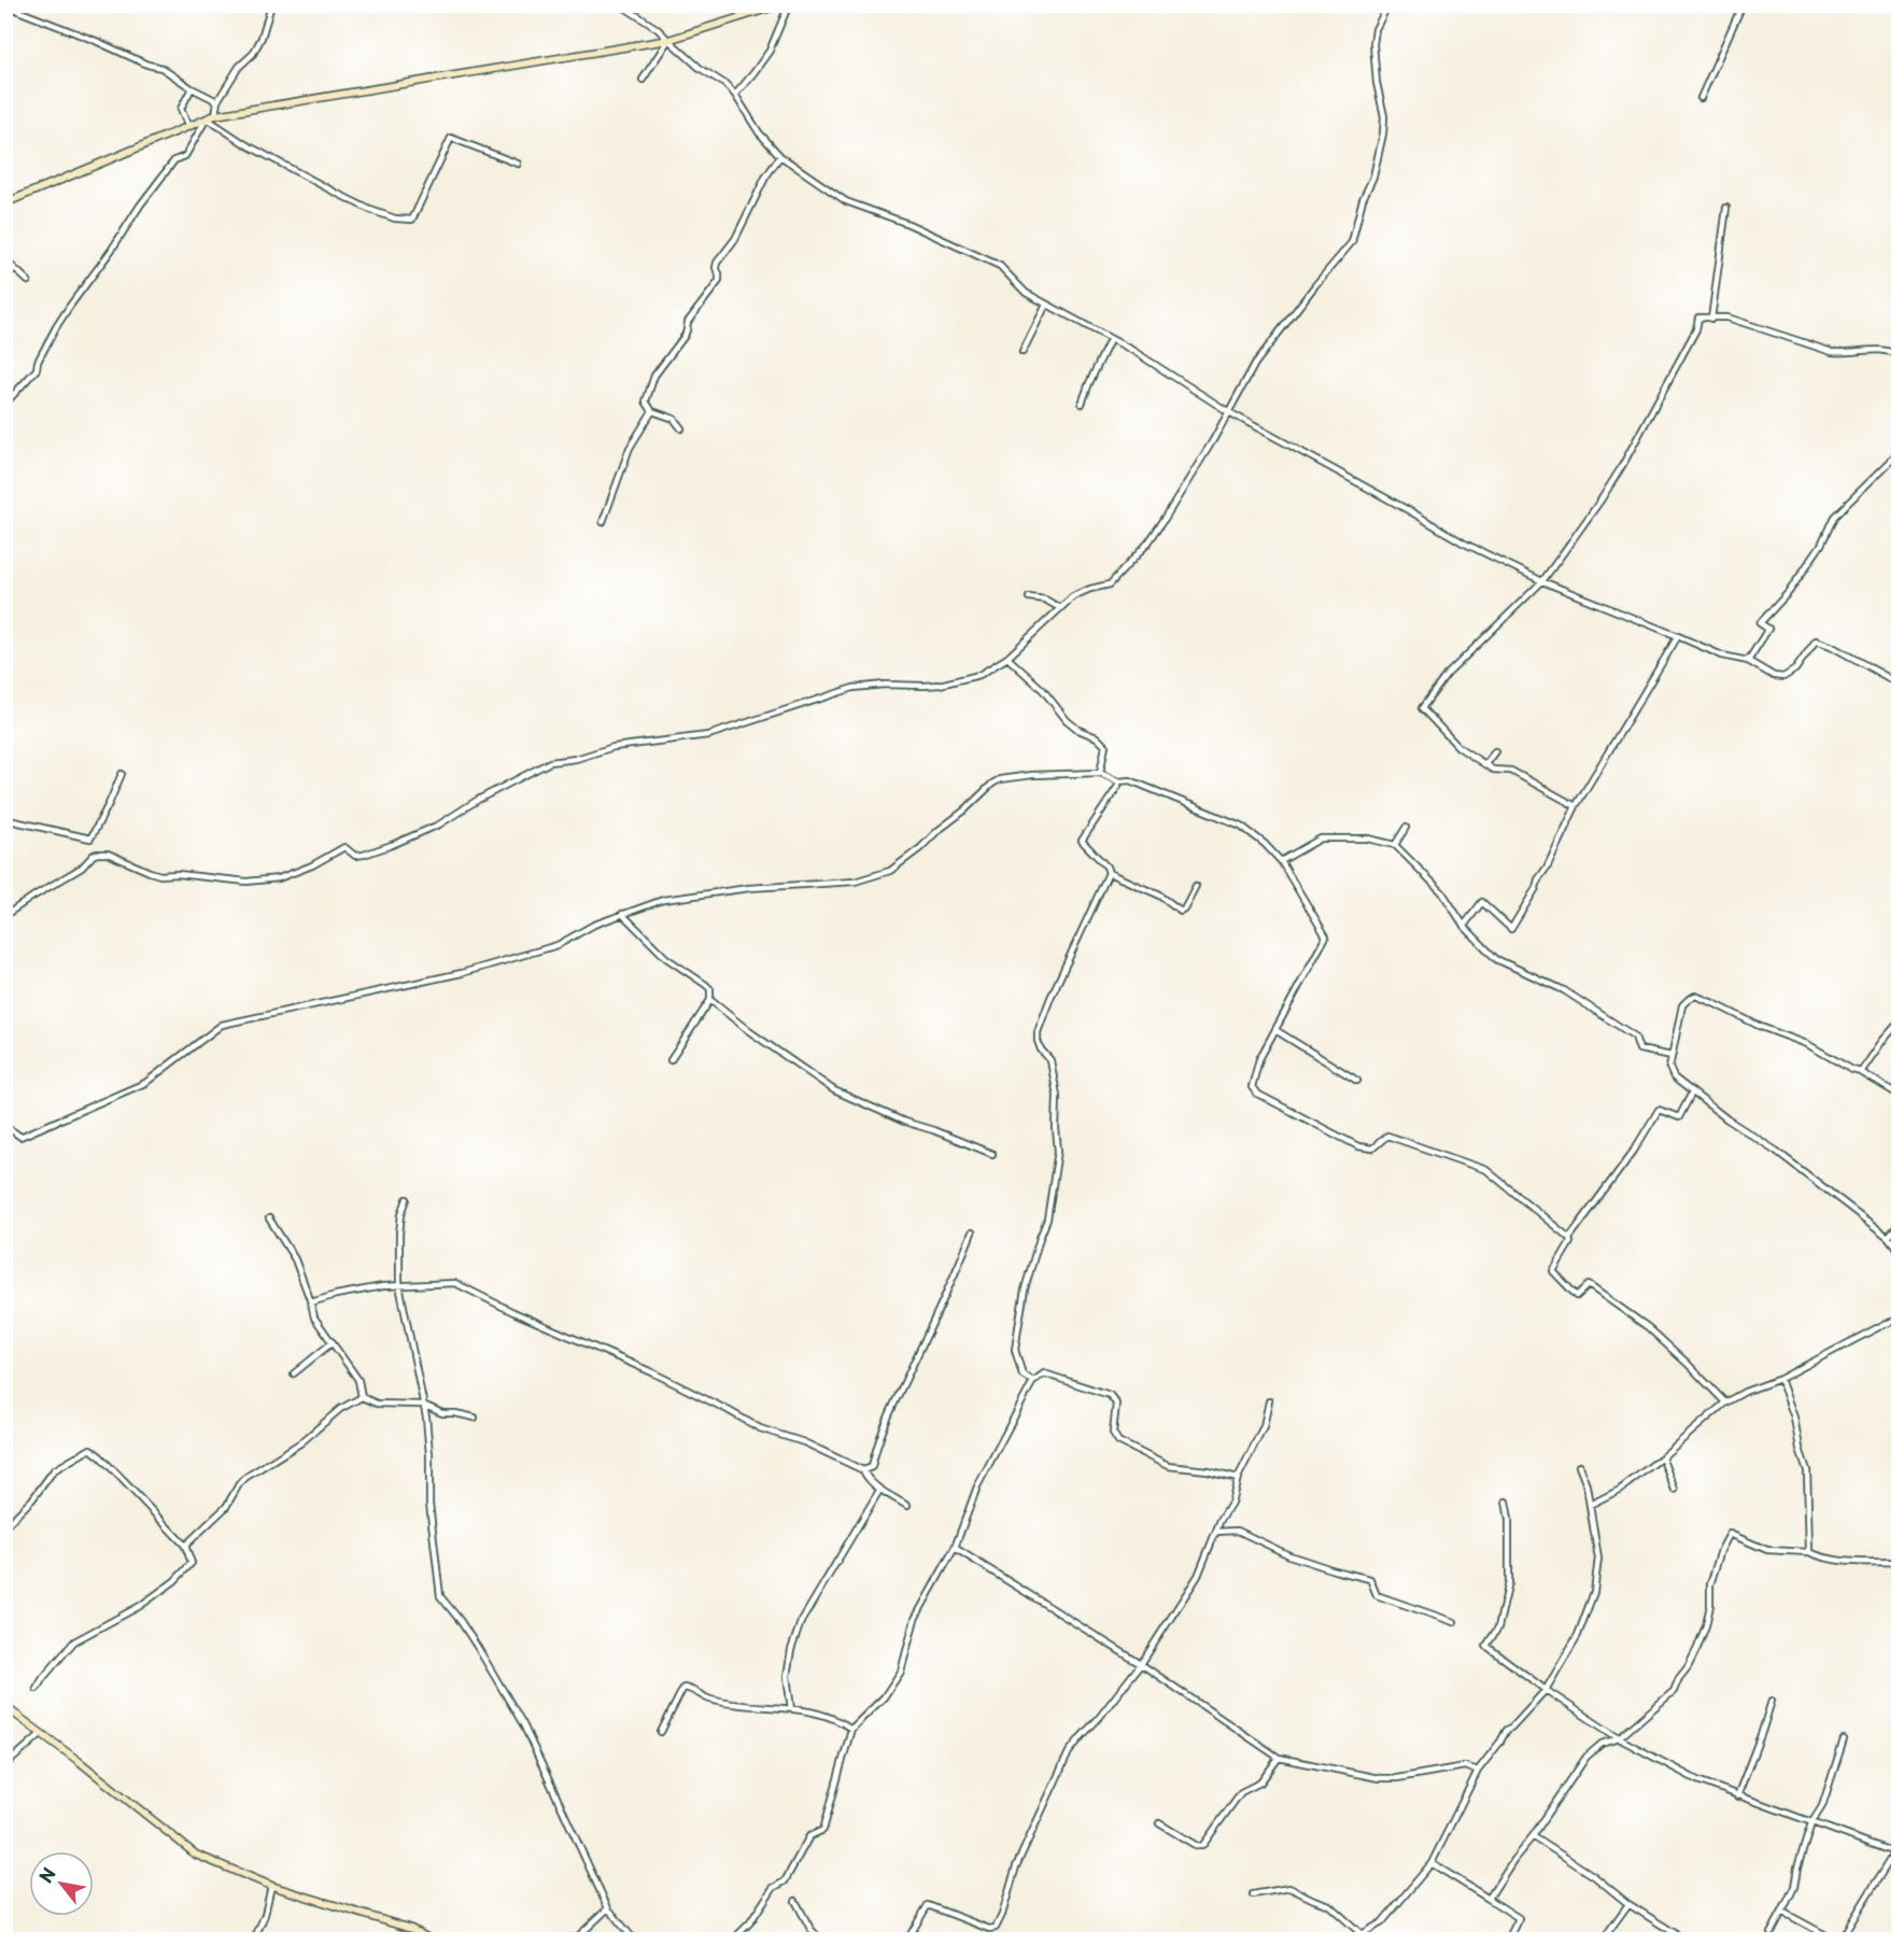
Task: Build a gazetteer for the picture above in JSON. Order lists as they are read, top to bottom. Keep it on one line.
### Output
{"north":"top left"}
